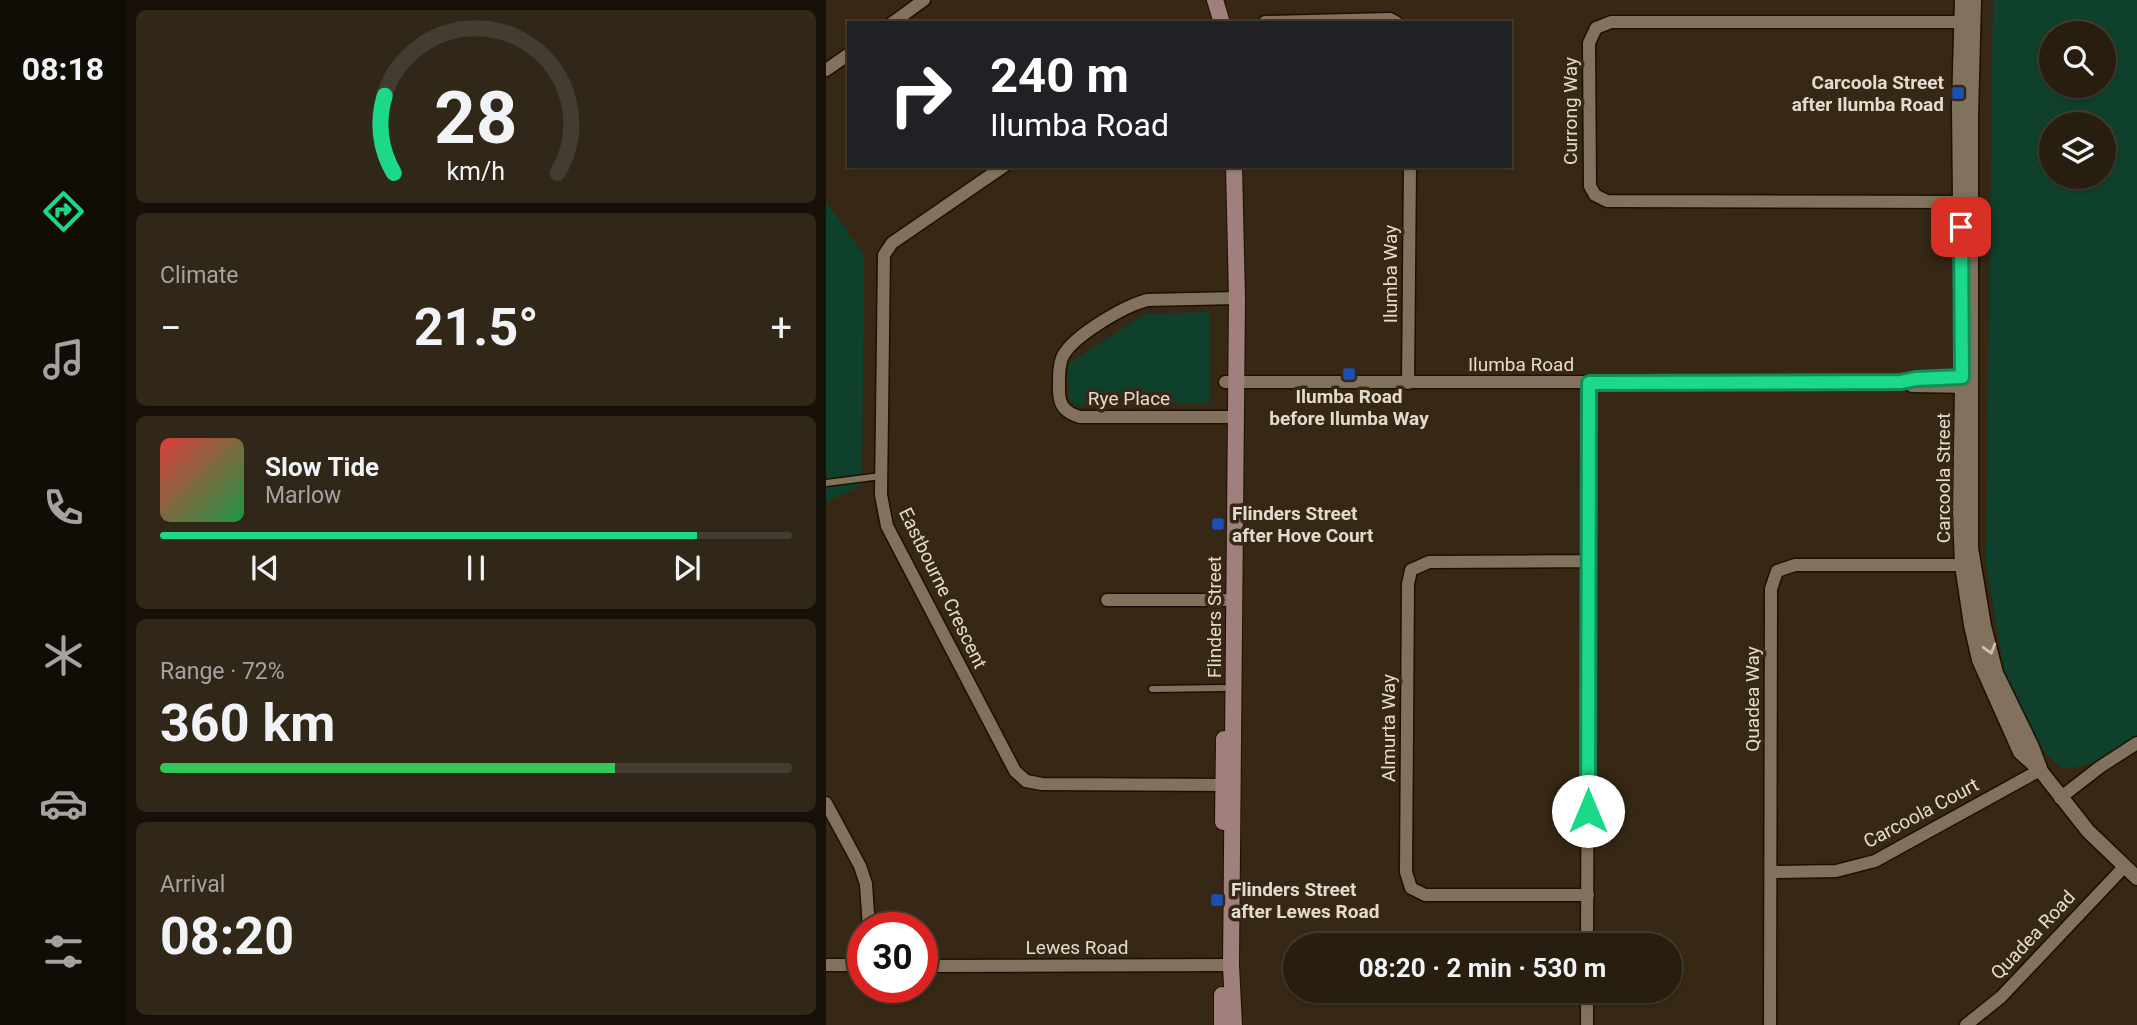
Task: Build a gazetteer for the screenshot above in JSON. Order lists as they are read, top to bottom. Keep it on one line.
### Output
{"streets":{"main road":["Flinders Street"],"street":["Currong Way","Ilumba Way","Ilumba Road","Rye Place","Carcoola Street","Eastbourne Crescent","Quadea Way","Almurta Way","Carcoola Court","Quadea Road","Lewes Road"]},"crossings":[["Currong Way","Carcoola Street"],["Ilumba Way","Ilumba Road"],["Ilumba Road","Carcoola Street"],["Ilumba Road","Flinders Street"],["Rye Place","Flinders Street"],["Carcoola Street","Quadea Way"],["Carcoola Street","Carcoola Court"],["Carcoola Street","Quadea Road"],["Eastbourne Crescent","Flinders Street"],["Flinders Street","Lewes Road"],["Quadea Way","Carcoola Court"]],"places":{"transit":["Carcoola Street after Ilumba Road","Ilumba Road before Ilumba Way","Flinders Street after Hove Court","Flinders Street after Lewes Road"]},"page":{"tabs":"08:18","turn":["240 m","Ilumba Road"],"tile":["Climate",["Range · 72%","360 km"],["Arrival","08:20"]],"heat":["−","21.5°","+"],"song":["Slow Tide","Marlow"],"limit":"30","trip":"08:20 · 2 min · 530 m","gauge":["28","km/h"]}}
